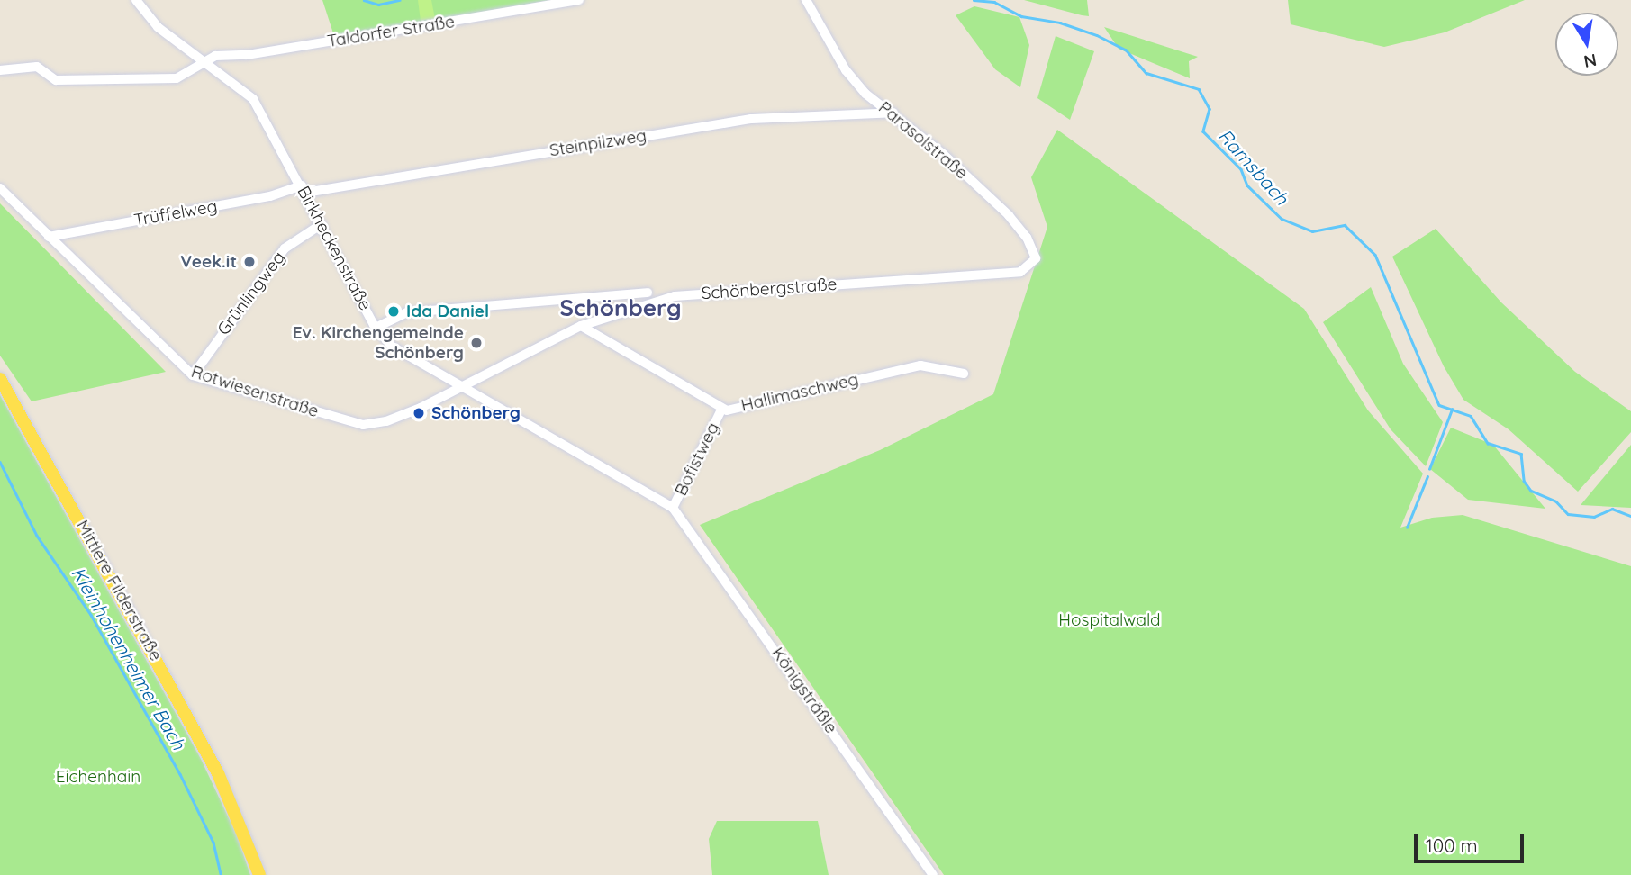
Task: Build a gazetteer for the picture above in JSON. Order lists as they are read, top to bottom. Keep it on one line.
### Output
{"streets":{"main road":["Mittlere Filderstraße"],"street":["Taldorfer Straße","Parasolstraße","Steinpilzweg","Trüffelweg","Birkheckenstraße","Schönbergstraße","Grünlingweg","Rotwiesenstraße","Hallimaschweg","Bofistweg","Königsträßle"]},"crossings":[["Taldorfer Straße","Birkheckenstraße"],["Parasolstraße","Steinpilzweg"],["Parasolstraße","Schönbergstraße"],["Steinpilzweg","Trüffelweg"],["Steinpilzweg","Birkheckenstraße"],["Trüffelweg","Birkheckenstraße"],["Trüffelweg","Rotwiesenstraße"],["Birkheckenstraße","Schönbergstraße"],["Birkheckenstraße","Grünlingweg"],["Birkheckenstraße","Rotwiesenstraße"],["Birkheckenstraße","Bofistweg"],["Birkheckenstraße","Königsträßle"],["Schönbergstraße","Rotwiesenstraße"],["Schönbergstraße","Hallimaschweg"],["Grünlingweg","Rotwiesenstraße"],["Hallimaschweg","Bofistweg"],["Bofistweg","Königsträßle"]],"districts":["Schönberg"],"water":["Ramsbach","Kleinhohenheimer Bach"],"parks":["Hospitalwald","Eichenhain"],"places":["Veek.it","Ida Daniel","Ev. Kirchengemeinde Schönberg","Schönberg"],"scale_bar":"100 m","north":"bottom"}
